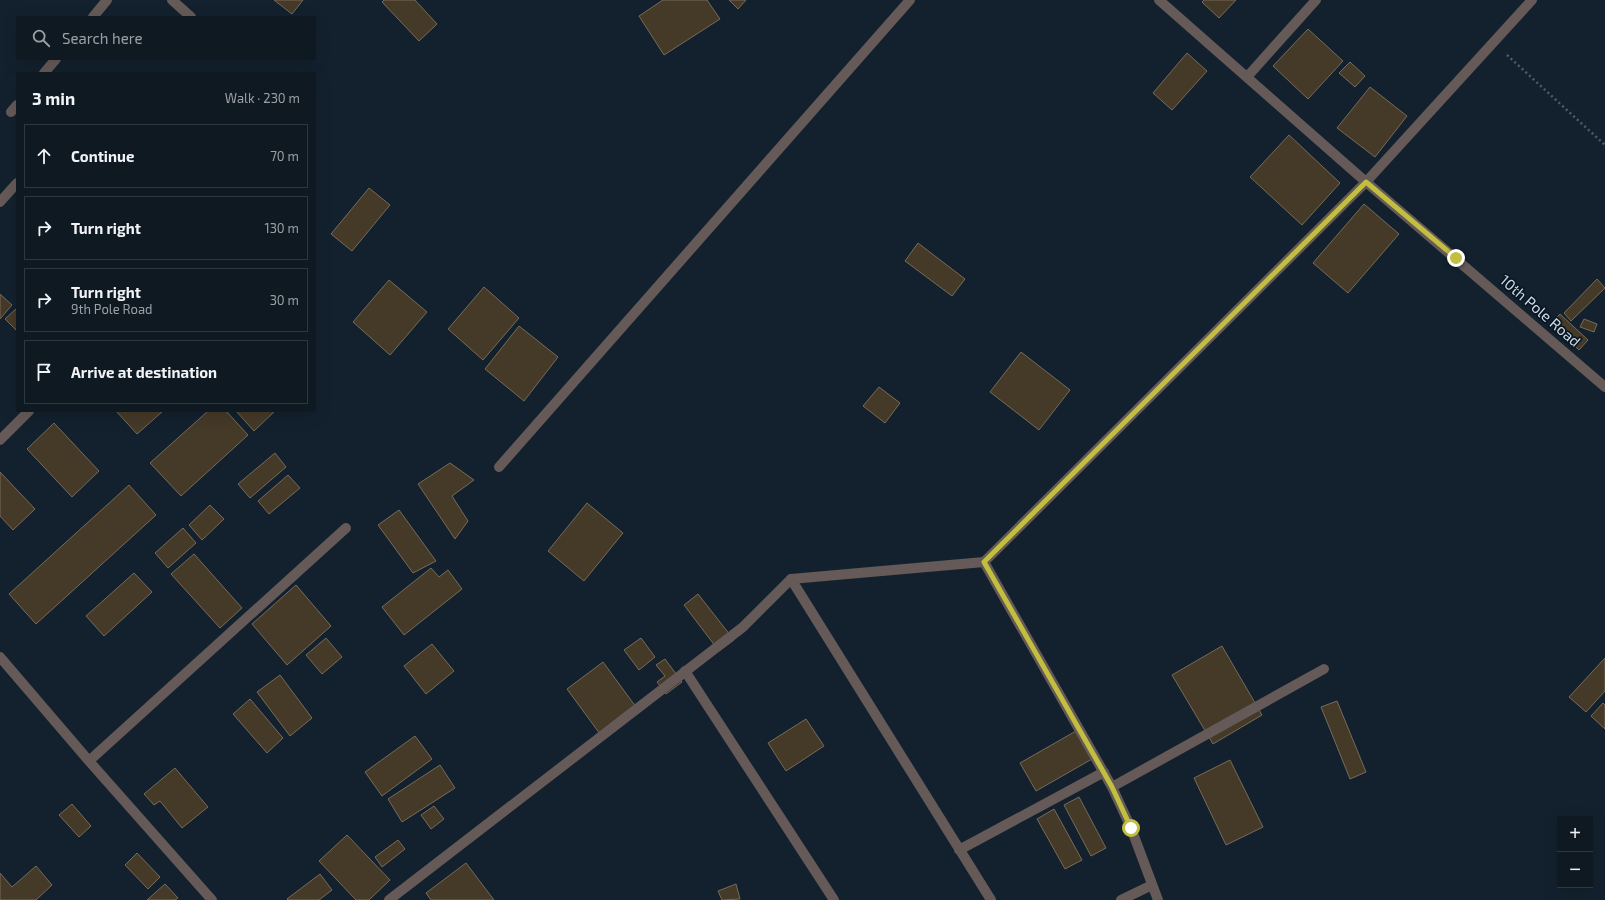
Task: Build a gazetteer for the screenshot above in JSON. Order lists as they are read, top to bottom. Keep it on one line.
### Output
{"streets":{"street":["10th Pole Road"]},"page":{"search":"Search here","heading":["3 min","Walk · 230 m"],"list":[["Continue","70 m"],["Turn right","130 m"],["Turn right","9th Pole Road","30 m"],"Arrive at destination"],"map_buttons":["+","−"]}}
